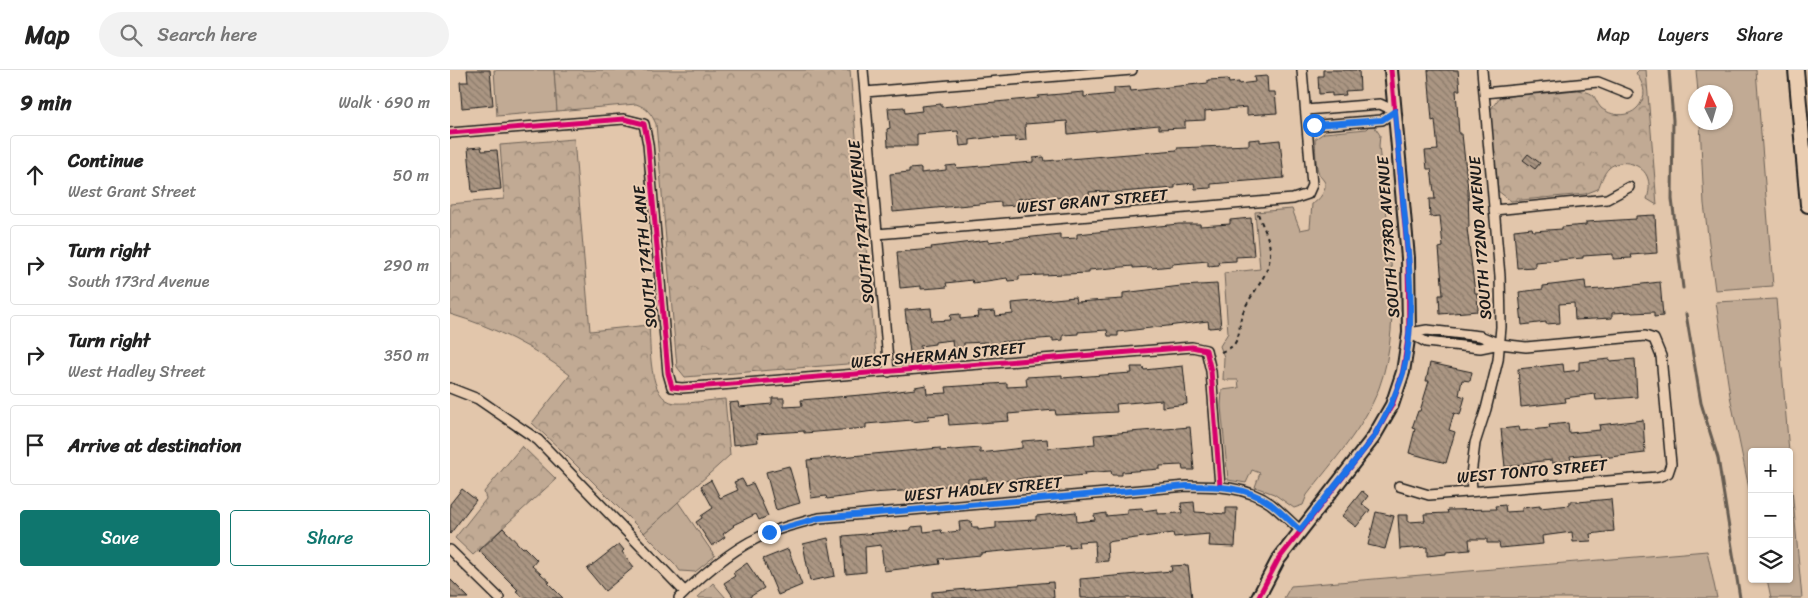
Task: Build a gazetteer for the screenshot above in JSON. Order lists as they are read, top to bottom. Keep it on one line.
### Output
{"streets":{"street":["WEST GRANT STREET","SOUTH 174TH AVENUE","SOUTH 173RD AVENUE","SOUTH 172ND AVENUE","SOUTH 174TH LANE","WEST SHERMAN STREET","WEST TONTO STREET","WEST HADLEY STREET"]},"crossings":[["WEST GRANT STREET","SOUTH 174TH AVENUE"],["SOUTH 174TH AVENUE","WEST SHERMAN STREET"],["SOUTH 173RD AVENUE","WEST HADLEY STREET"],["SOUTH 172ND AVENUE","WEST TONTO STREET"],["SOUTH 174TH LANE","WEST SHERMAN STREET"],["WEST SHERMAN STREET","WEST HADLEY STREET"]],"north":"top","page":{"header":"Map","search":"Search here","nav":["Map","Layers","Share"],"heading":["9 min","Walk · 690 m"],"list":[["Continue","West Grant Street","50 m"],["Turn right","South 173rd Avenue","290 m"],["Turn right","West Hadley Street","350 m"],"Arrive at destination"],"map_buttons":["+","−"],"buttons":["Save","Share"]}}
